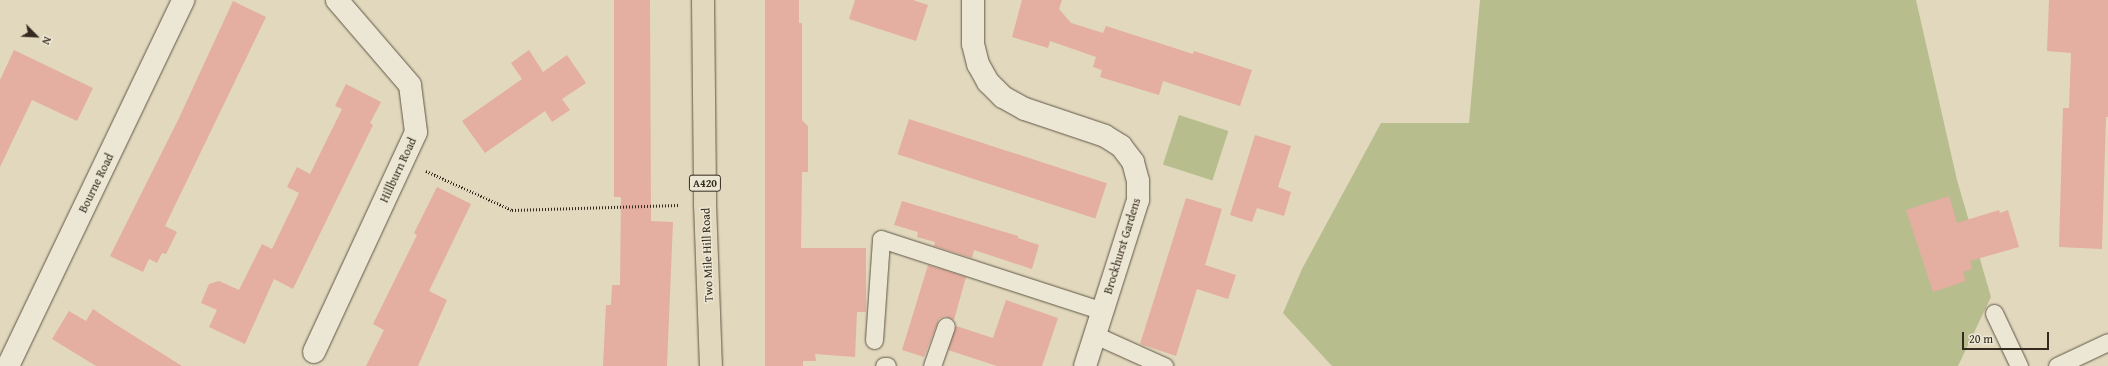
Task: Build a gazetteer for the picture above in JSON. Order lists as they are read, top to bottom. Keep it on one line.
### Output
{"streets":{"main road":["A420","Two Mile Hill Road"],"street":["Hillburn Road","Bourne Road","Brockhurst Gardens"]},"scale_bar":"20 m","north":"bottom right"}
